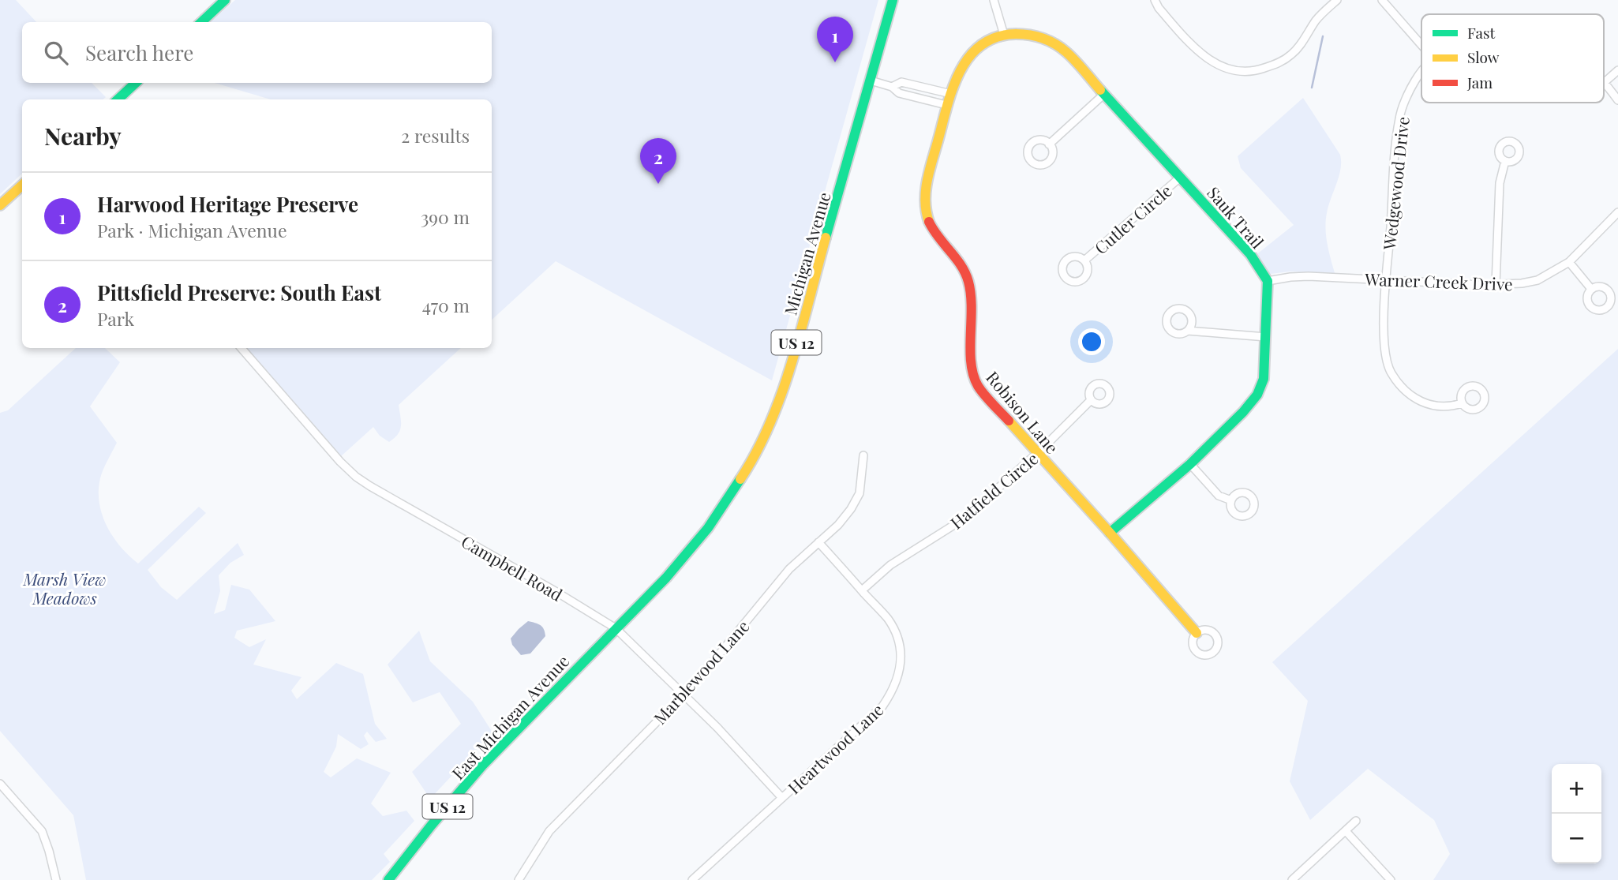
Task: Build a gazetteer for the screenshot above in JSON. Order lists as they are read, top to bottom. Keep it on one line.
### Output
{"streets":{"main road":["Sauk Trail","Michigan Avenue","US 12","Robison Lane","East Michigan Avenue"],"street":["Wedgewood Drive","Cutler Circle","Warner Creek Drive","Hatfield Circle","Campbell Road","Marblewood Lane","Heartwood Lane"]},"crossings":[["Wedgewood Drive","Warner Creek Drive"],["Sauk Trail","Cutler Circle"],["Sauk Trail","Warner Creek Drive"],["Sauk Trail","Robison Lane"],["Michigan Avenue","Campbell Road"],["Michigan Avenue","East Michigan Avenue"],["Robison Lane","Hatfield Circle"],["Hatfield Circle","Heartwood Lane"],["Campbell Road","Marblewood Lane"],["Campbell Road","East Michigan Avenue"],["Campbell Road","Heartwood Lane"],["Marblewood Lane","Heartwood Lane"]],"parks":["Marsh View Meadows"],"legend":["Fast","Slow","Jam"],"page":{"pins":["1","2"],"search":"Search here","heading":["Nearby","2 results"],"list":[{"mark":"1","name":"Harwood Heritage Preserve","note":"Park · Michigan Avenue","value":"390 m"},{"mark":"2","name":"Pittsfield Preserve: South East","note":"Park","value":"470 m"}],"map_buttons":["+","−"]}}
